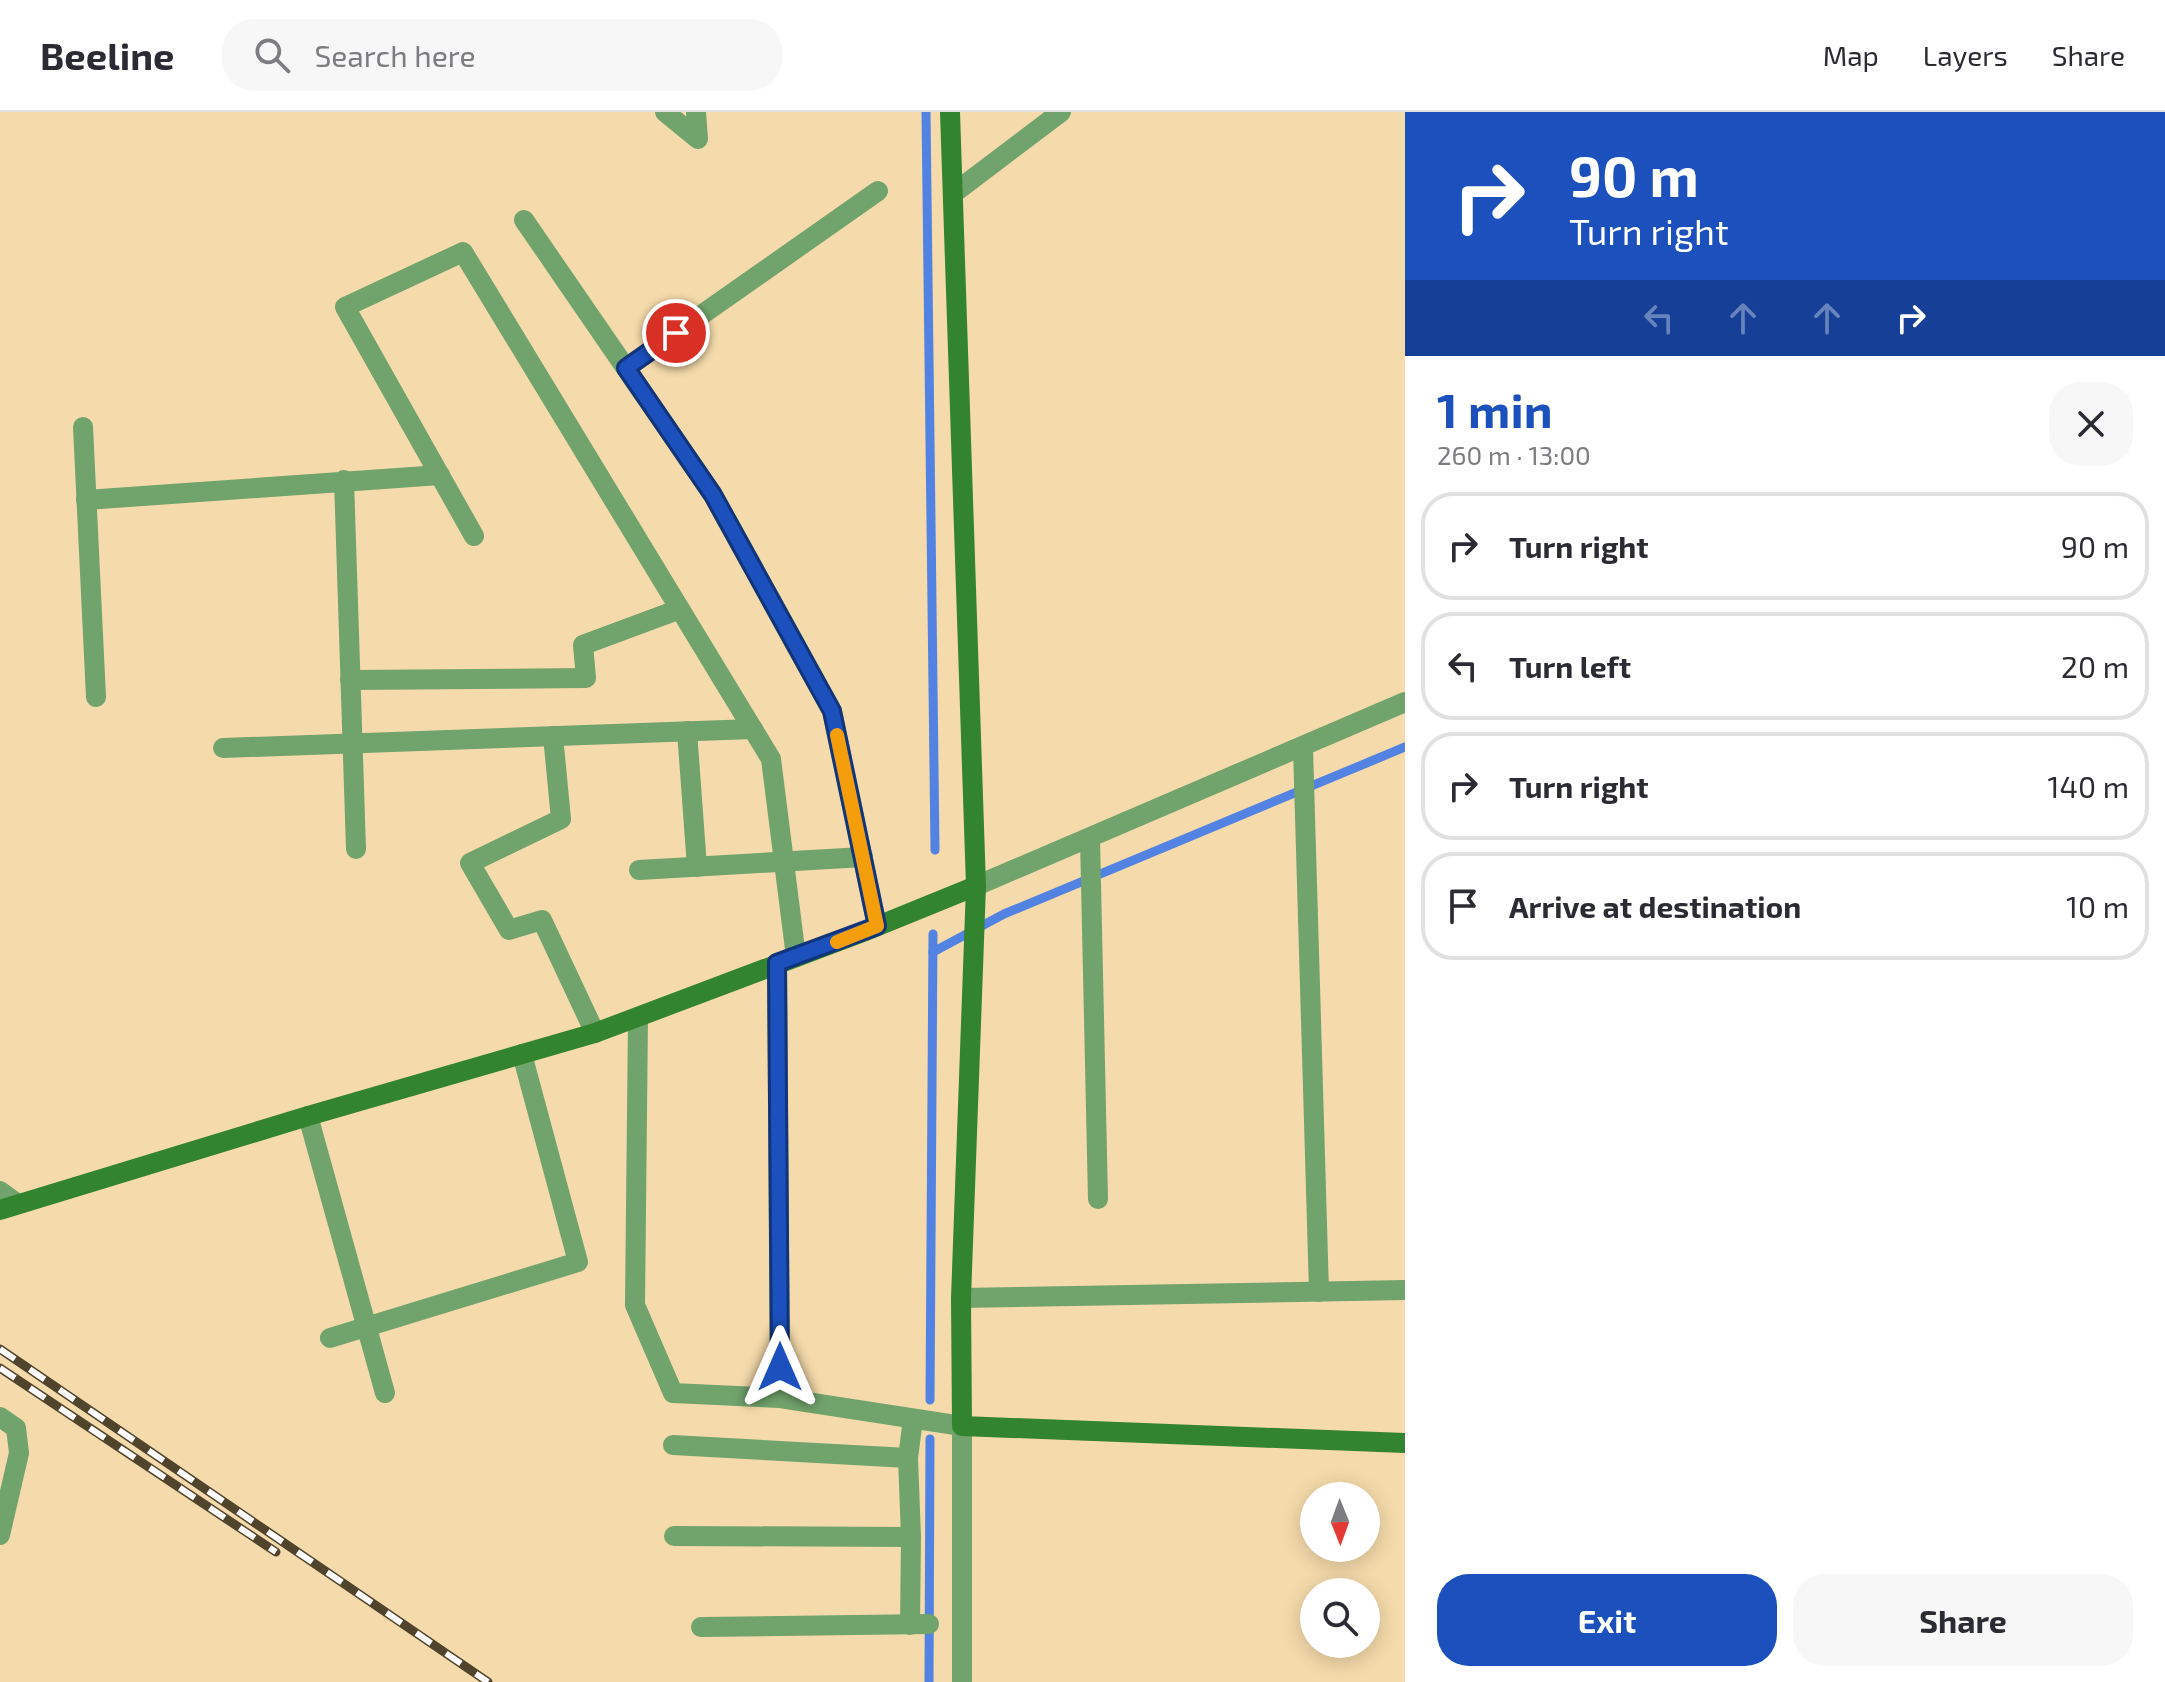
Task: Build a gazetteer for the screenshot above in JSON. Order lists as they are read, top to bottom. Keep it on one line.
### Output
{"north":"bottom","page":{"header":"Beeline","search":"Search here","nav":["Map","Layers","Share"],"turn":["90 m","Turn right"],"heading":["1 min","260 m · 13:00"],"list":[{"name":"Turn right","value":"90 m"},{"name":"Turn left","value":"20 m"},{"name":"Turn right","value":"140 m"},{"name":"Arrive at destination","value":"10 m"}],"buttons":["Exit","Share"]}}
